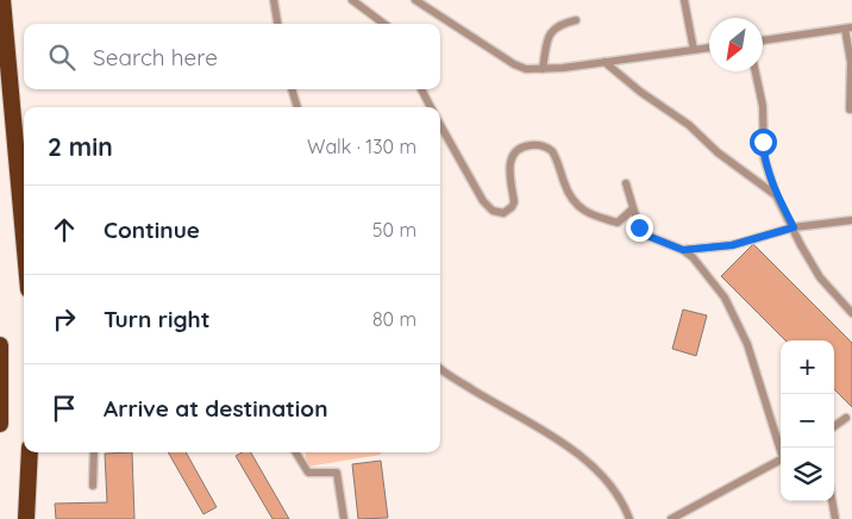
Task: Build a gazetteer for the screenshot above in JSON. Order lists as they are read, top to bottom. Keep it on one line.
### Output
{"north":"bottom left","page":{"search":"Search here","heading":["2 min","Walk · 130 m"],"list":[["Continue","50 m"],["Turn right","80 m"],"Arrive at destination"],"map_buttons":["+","−"]}}
